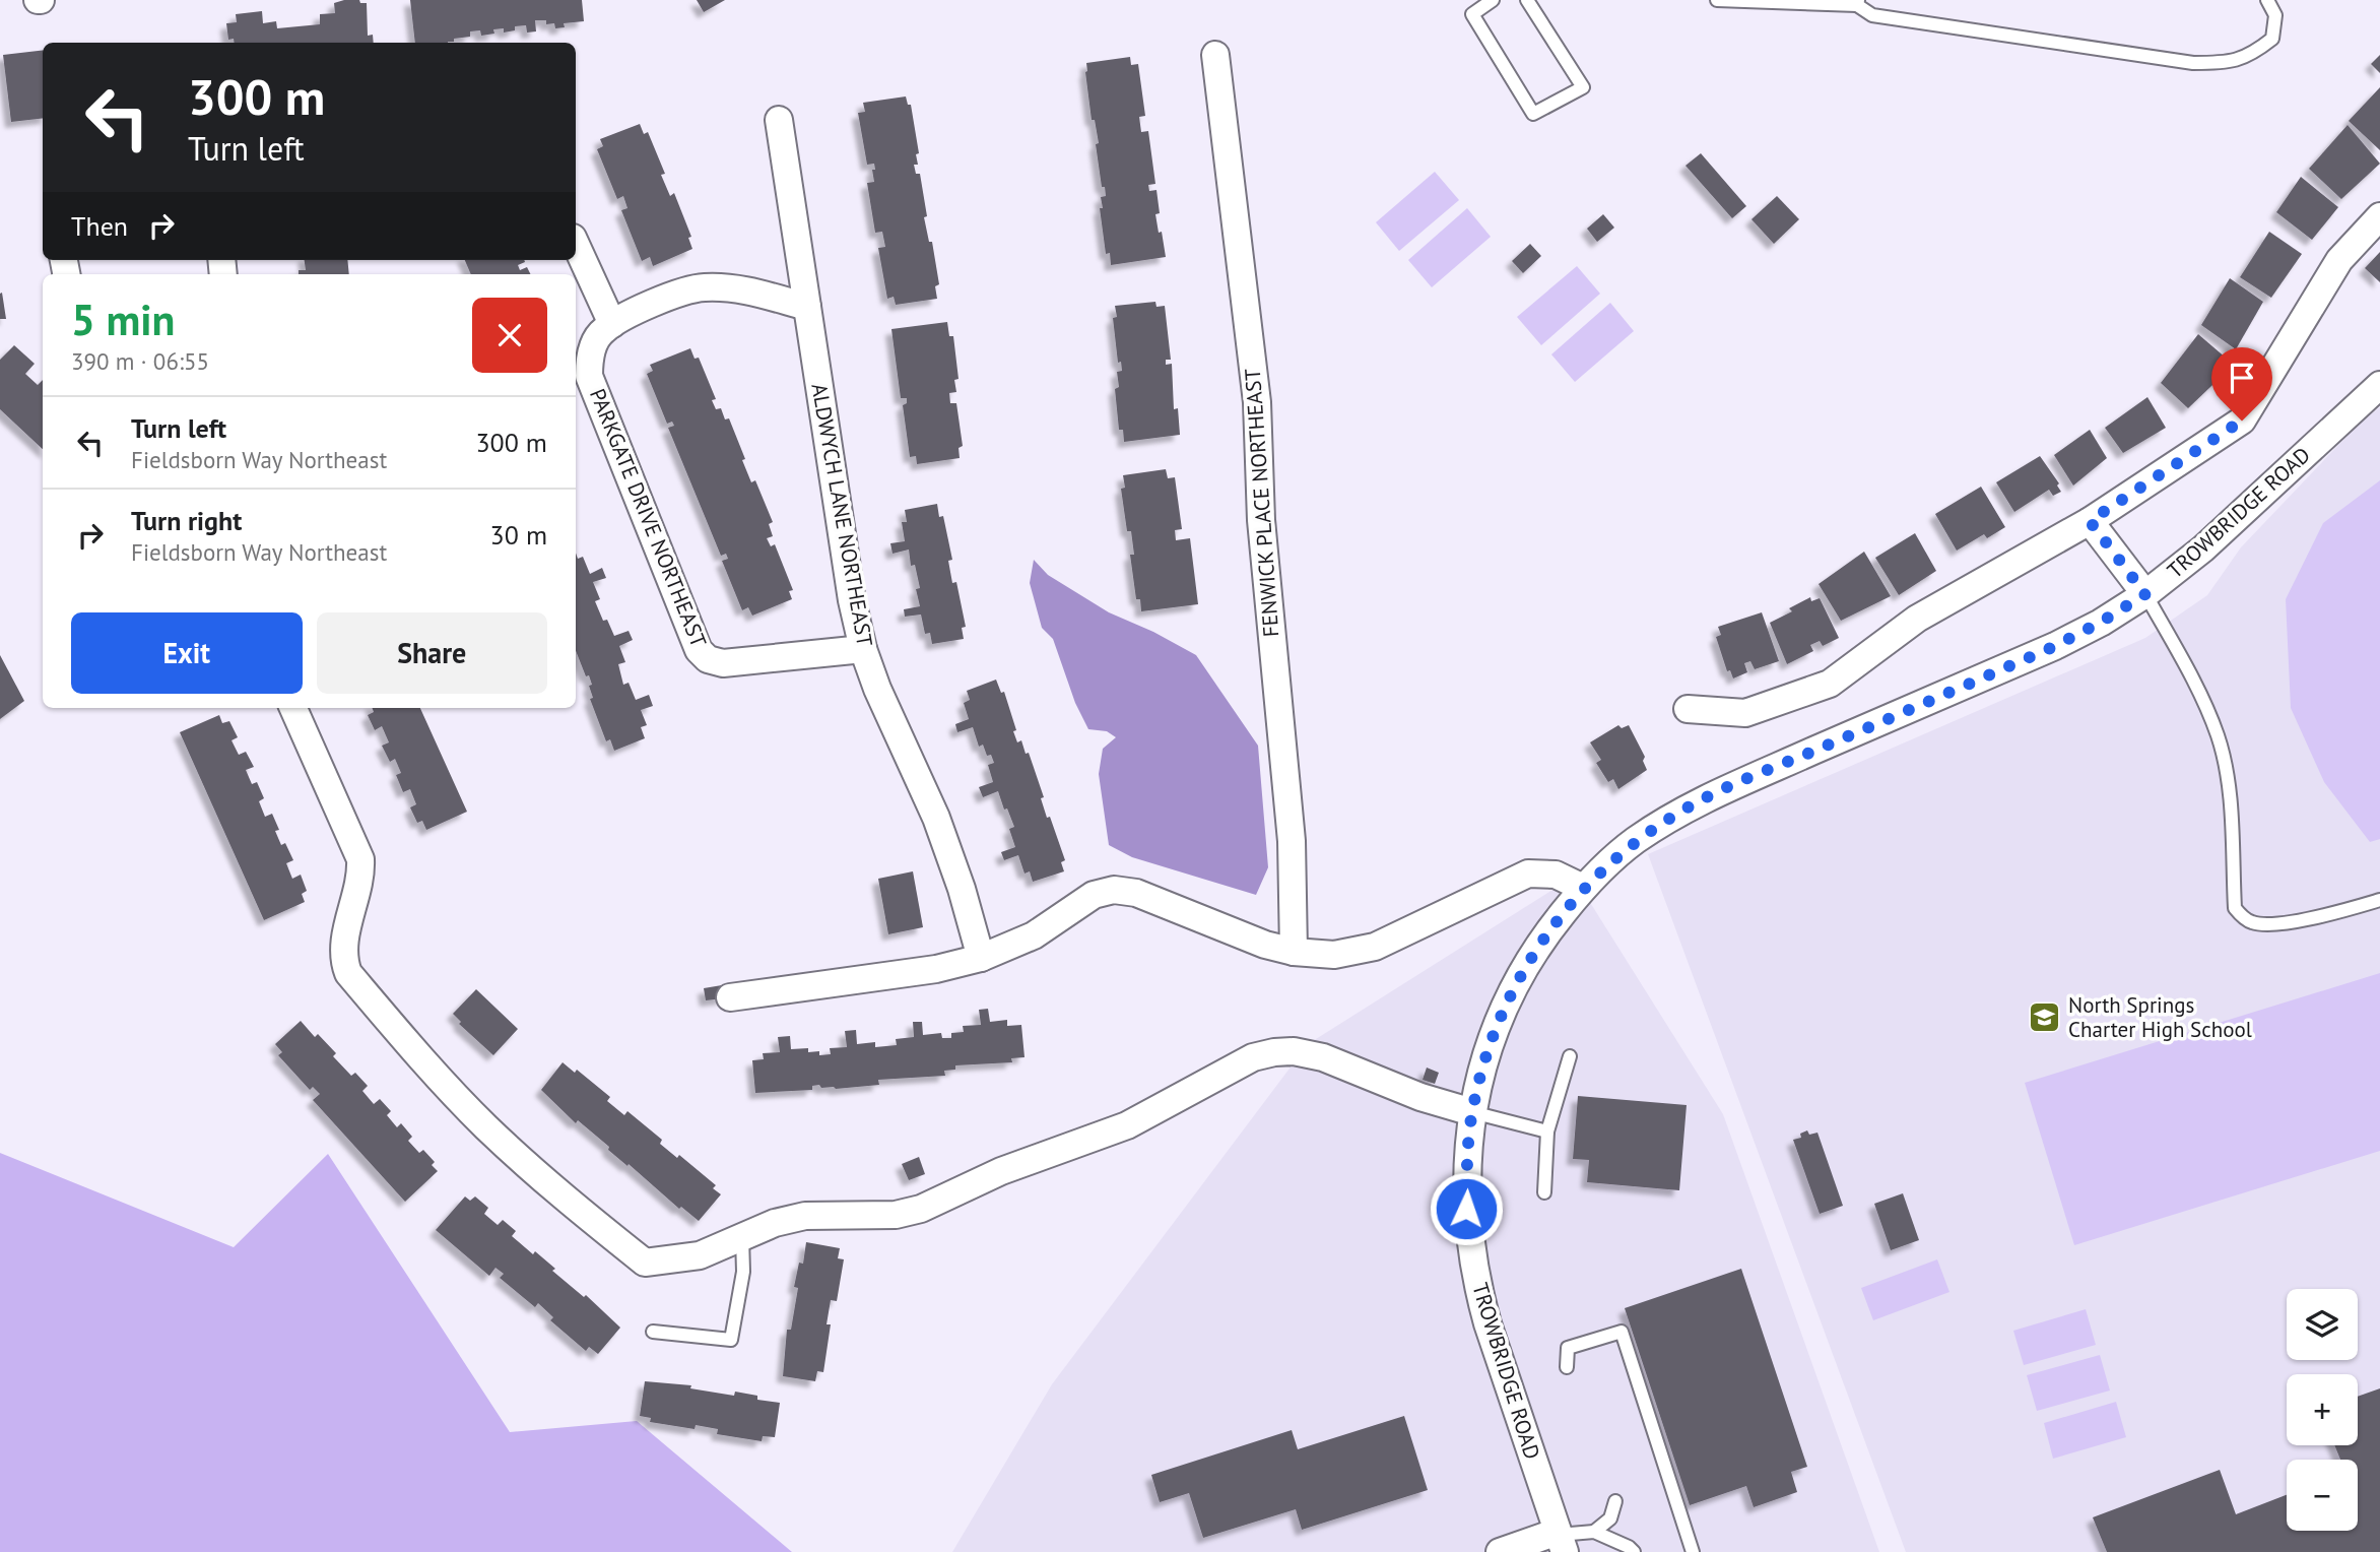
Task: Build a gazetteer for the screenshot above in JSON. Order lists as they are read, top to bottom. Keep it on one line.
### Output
{"streets":{"street":["FENWICK PLACE NORTHEAST","TROWBRIDGE ROAD","ALDWYCH LANE NORTHEAST","PARKGATE DRIVE NORTHEAST"]},"crossings":[["ALDWYCH LANE NORTHEAST","PARKGATE DRIVE NORTHEAST"]],"places":{"school or university":["North Springs Charter High School"]},"page":{"turn":["300 m","Turn left"],"then":"Then","heading":["5 min","390 m · 06:55"],"list":[{"name":"Turn left","note":"Fieldsborn Way Northeast","value":"300 m"},{"name":"Turn right","note":"Fieldsborn Way Northeast","value":"30 m"}],"buttons":["Exit","Share"],"map_buttons":["+","−"]}}
